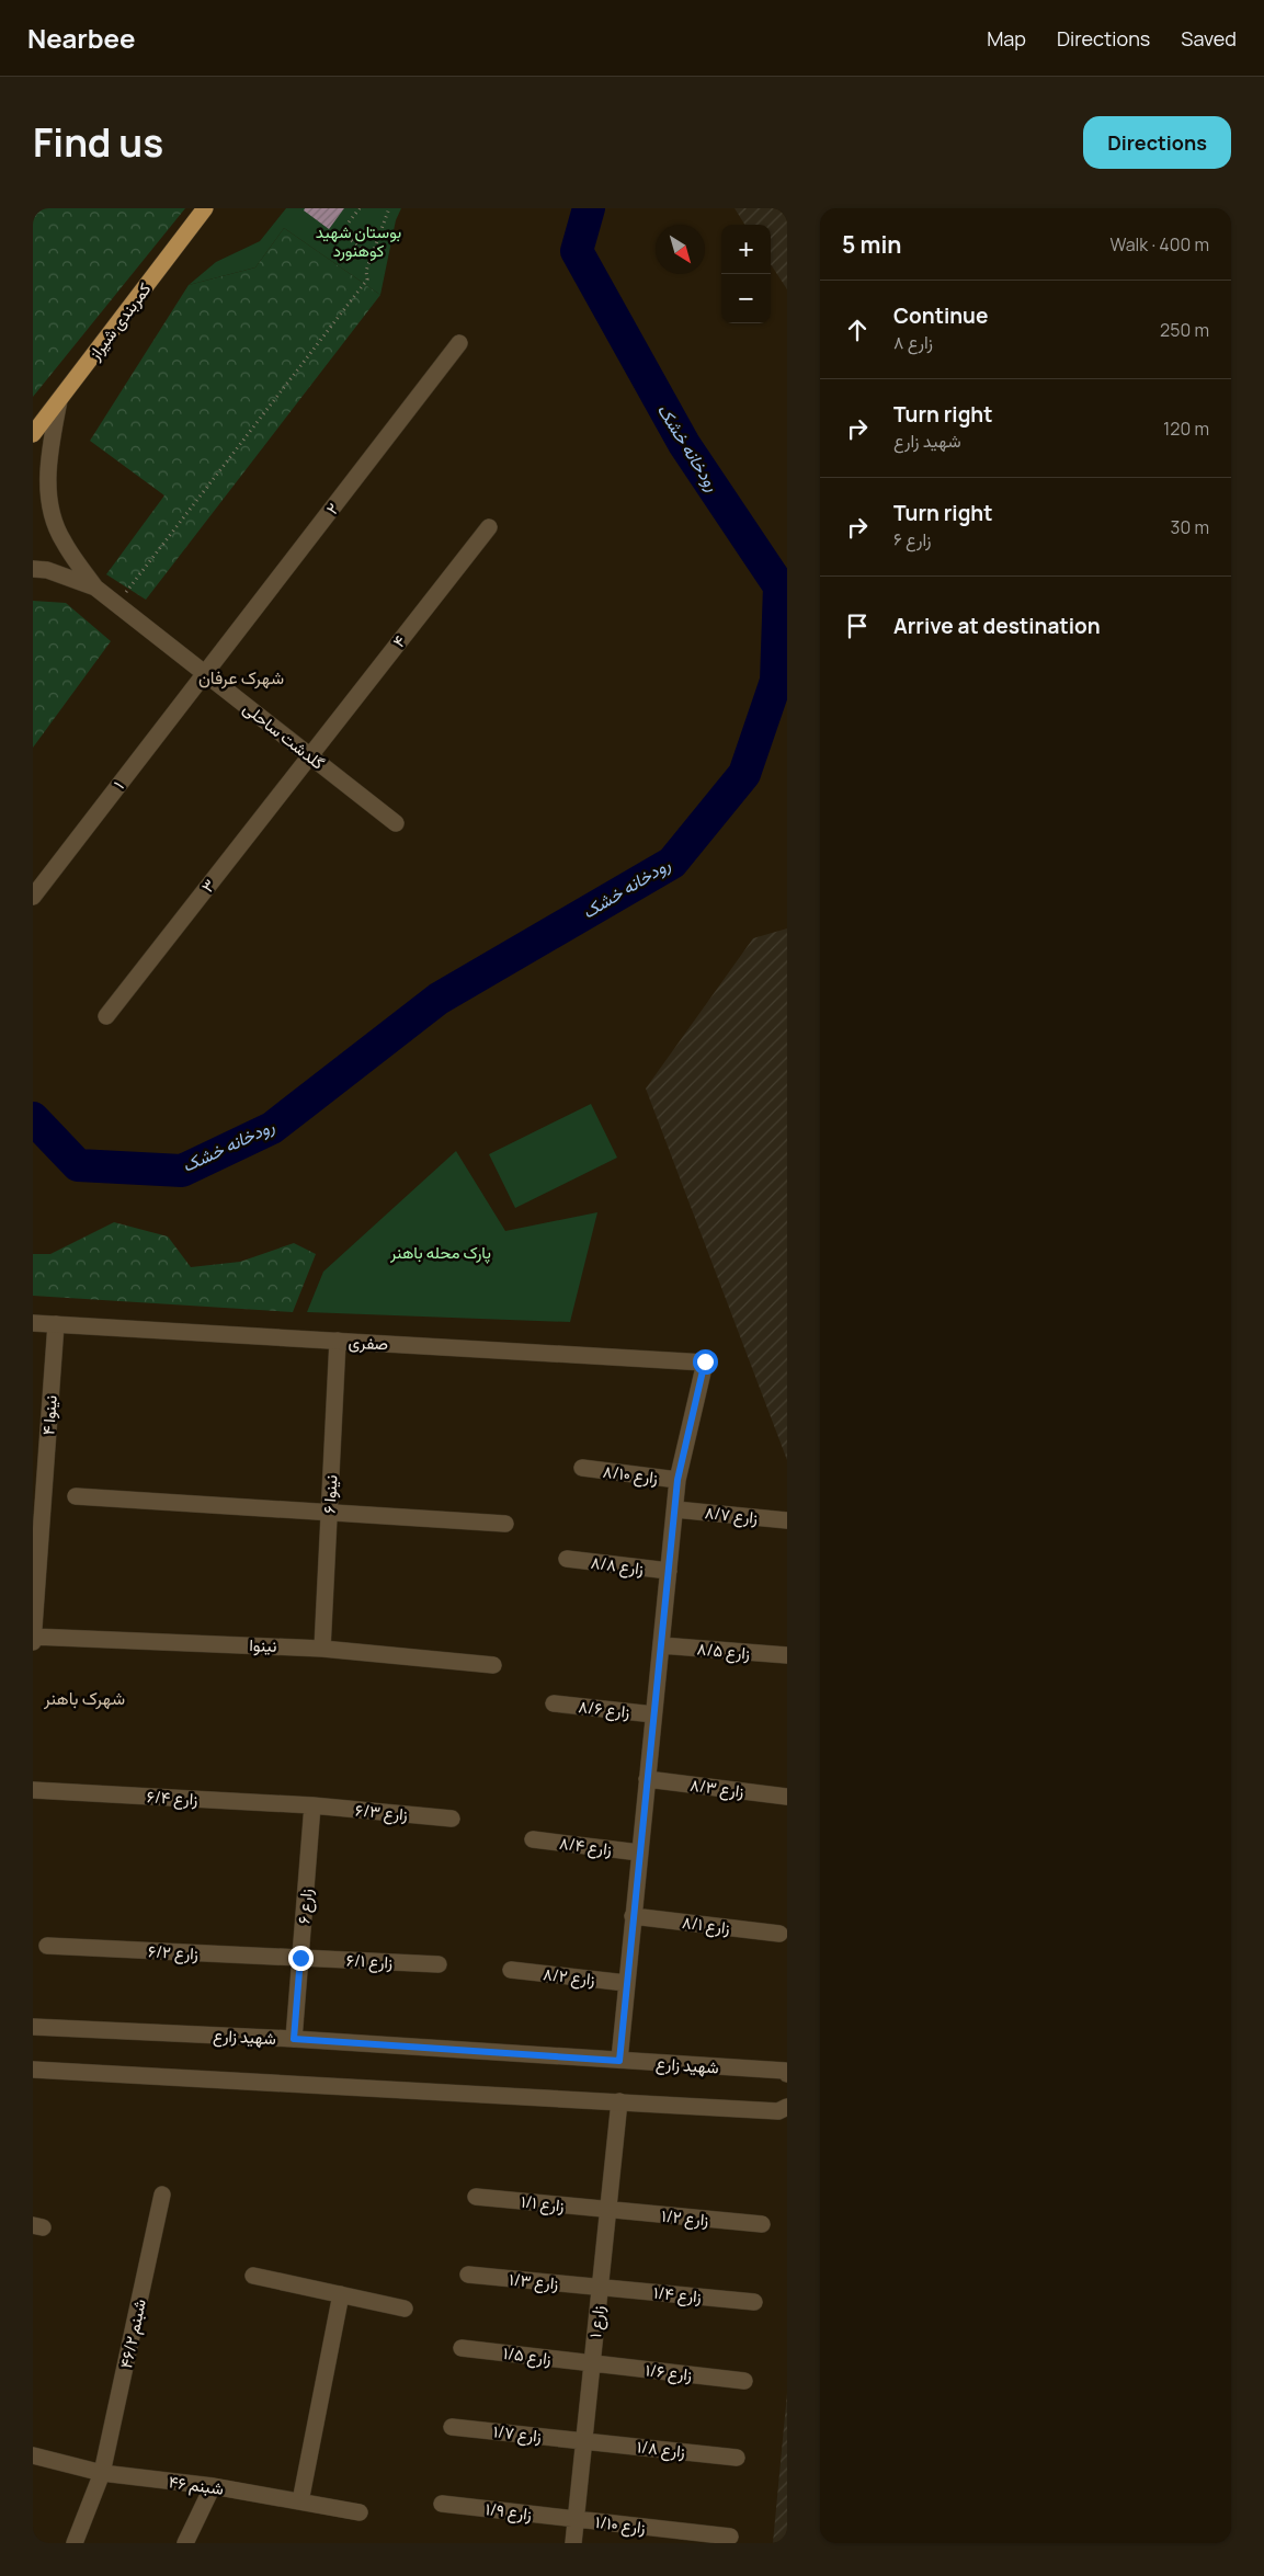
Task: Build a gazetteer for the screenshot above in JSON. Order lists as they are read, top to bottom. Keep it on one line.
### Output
{"streets":{"highway":["کمربندی شیراز"],"street":["۲","۴","گلدشت ساحلی","۱","۳","صفری","۴ نینوا","۸/۱۰ زارع","۶ نینوا","۸/۷ زارع","۸/۸ زارع","نینوا","۸/۵ زارع","۸/۶ زارع","۸/۳ زارع","۶/۴ زارع","۶/۳ زارع","۸/۴ زارع","۶ زارع","۸/۱ زارع","۶/۲ زارع","۶/۱ زارع","۸/۲ زارع","شهید زارع","۱/۱ زارع","۱/۲ زارع","۱/۳ زارع","۱/۴ زارع","۱ زارع","۴۶/۲ شبنم","۱/۵ زارع","۱/۶ زارع","۱/۷ زارع","۱/۸ زارع","۴۶ شبنم","۱/۹ زارع","۱/۱۰ زارع"]},"crossings":[["کمربندی شیراز","گلدشت ساحلی"],["۲","گلدشت ساحلی"],["۲","۱"],["۴","گلدشت ساحلی"],["۴","۳"],["گلدشت ساحلی","۱"],["گلدشت ساحلی","۳"],["صفری","۴ نینوا"],["صفری","۸/۱۰ زارع"],["صفری","۶ نینوا"],["۴ نینوا","نینوا"],["۶ نینوا","نینوا"],["۶/۴ زارع","۶/۳ زارع"],["۶/۴ زارع","۶ زارع"],["۶/۳ زارع","۶ زارع"],["۶ زارع","۶/۲ زارع"],["۶ زارع","۶/۱ زارع"],["۶ زارع","شهید زارع"],["۶/۲ زارع","۶/۱ زارع"],["۱/۱ زارع","۱/۲ زارع"],["۱/۱ زارع","۱ زارع"],["۱/۲ زارع","۱ زارع"],["۱/۳ زارع","۱/۴ زارع"],["۱/۳ زارع","۱ زارع"],["۱/۴ زارع","۱ زارع"],["۱ زارع","۱/۵ زارع"],["۱ زارع","۱/۶ زارع"],["۱ زارع","۱/۷ زارع"],["۱ زارع","۱/۸ زارع"],["۱ زارع","۱/۹ زارع"],["۱ زارع","۱/۱۰ زارع"],["۴۶/۲ شبنم","۴۶ شبنم"],["۱/۵ زارع","۱/۶ زارع"],["۱/۷ زارع","۱/۸ زارع"],["۱/۹ زارع","۱/۱۰ زارع"]],"districts":["شهرک عرفان","شهرک باهنر"],"water":["رودخانه خشک"],"parks":["بوستان شهید کوهنورد","پارک محله باهنر"],"north":"bottom right","page":{"header":"Nearbee","nav":["Map","Directions","Saved"],"title":"Find us","buttons":"Directions","heading":["5 min","Walk · 400 m"],"map_buttons":["+","−"],"list":[["Continue","۸ زارع","250 m"],["Turn right","شهید زارع","120 m"],["Turn right","۶ زارع","30 m"],"Arrive at destination"]}}
